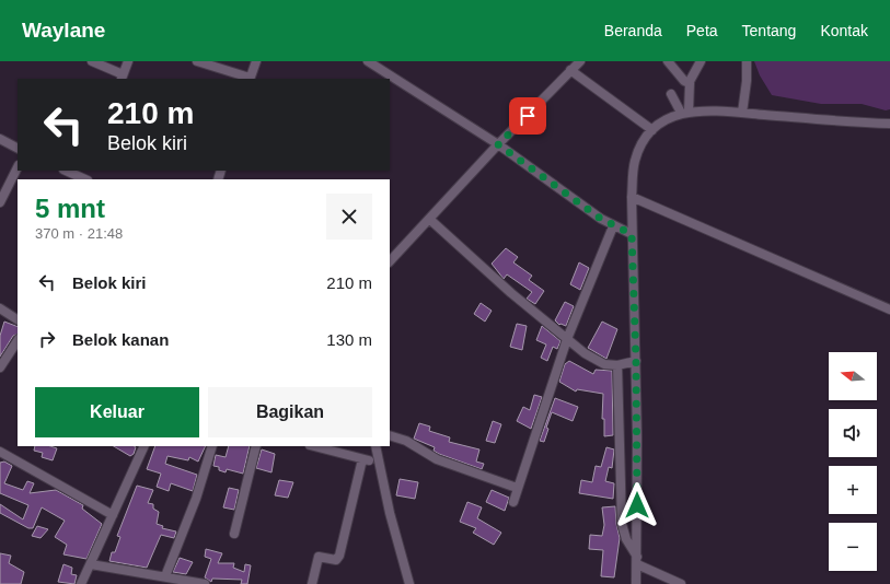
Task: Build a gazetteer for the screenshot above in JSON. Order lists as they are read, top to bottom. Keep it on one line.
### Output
{"north":"left","page":{"header":"Waylane","nav":["Beranda","Peta","Tentang","Kontak"],"turn":["210 m","Belok kiri"],"heading":["5 mnt","370 m · 21:48"],"list":[{"name":"Belok kiri","value":"210 m"},{"name":"Belok kanan","value":"130 m"}],"map_buttons":["+","−"],"buttons":["Keluar","Bagikan"]}}
